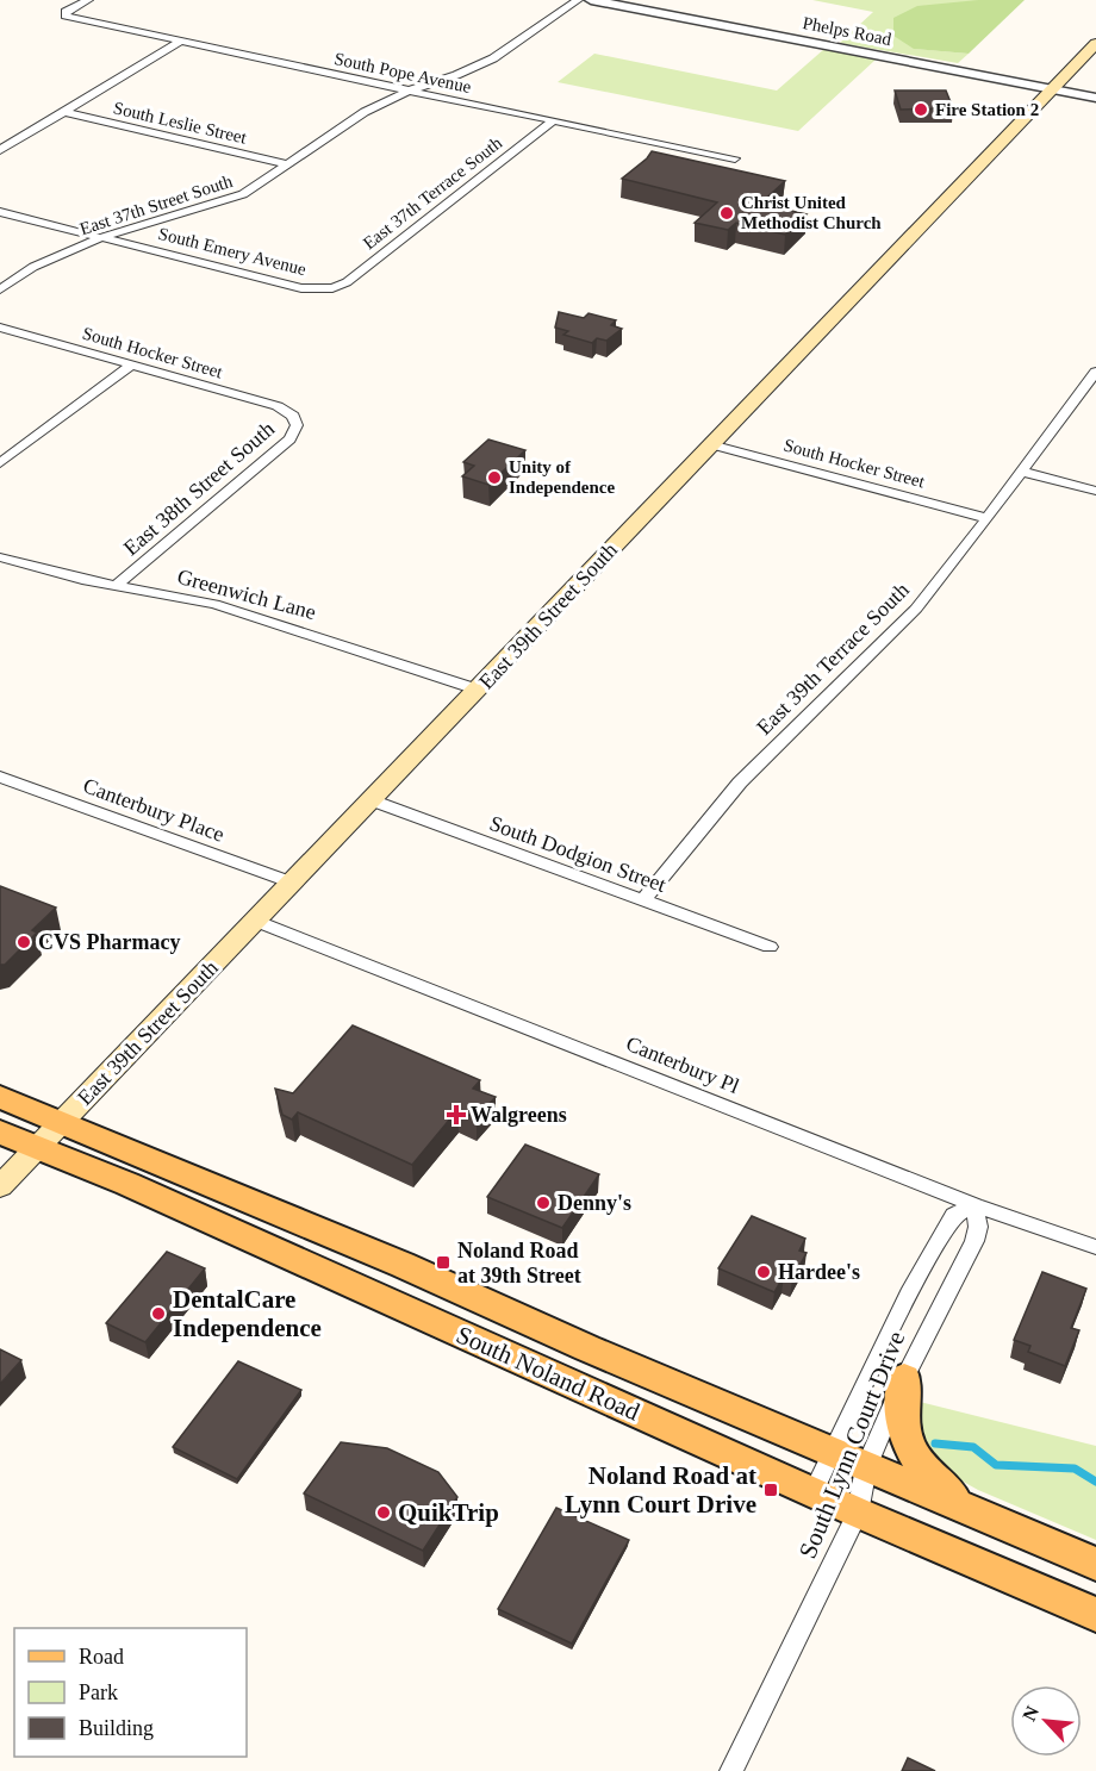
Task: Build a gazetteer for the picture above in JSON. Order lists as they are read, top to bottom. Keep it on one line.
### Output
{"streets":{"main road":["East 39th Street South","South Noland Road"],"street":["Phelps Road","South Pope Avenue","South Leslie Street","East 37th Terrace South","East 37th Street South","South Emery Avenue","South Hocker Street","East 38th Street South","Greenwich Lane","East 39th Terrace South","Canterbury Place","South Dodgion Street","Canterbury Pl","South Lynn Court Drive"]},"crossings":[["Phelps Road","East 39th Street South"],["South Pope Avenue","East 37th Terrace South"],["South Pope Avenue","East 37th Street South"],["South Leslie Street","East 37th Street South"],["East 37th Terrace South","South Emery Avenue"],["East 37th Street South","South Emery Avenue"],["South Hocker Street","East 38th Street South"],["South Hocker Street","East 39th Street South"],["South Hocker Street","East 39th Terrace South"],["East 38th Street South","Greenwich Lane"],["Greenwich Lane","East 39th Street South"],["East 39th Street South","Canterbury Place"],["East 39th Street South","South Dodgion Street"],["East 39th Street South","Canterbury Pl"],["East 39th Street South","South Noland Road"],["East 39th Terrace South","South Dodgion Street"],["Canterbury Pl","South Lynn Court Drive"],["South Noland Road","South Lynn Court Drive"]],"places":{"other":["Fire Station 2","Christ United Methodist Church","Unity of Independence","CVS Pharmacy","Denny's","Hardee's","DentalCare Independence","QuikTrip"],"health":["Walgreens"],"transit":["Noland Road at 39th Street","Noland Road at Lynn Court Drive"]},"legend":["Road","Park","Building"],"north":"top left"}
